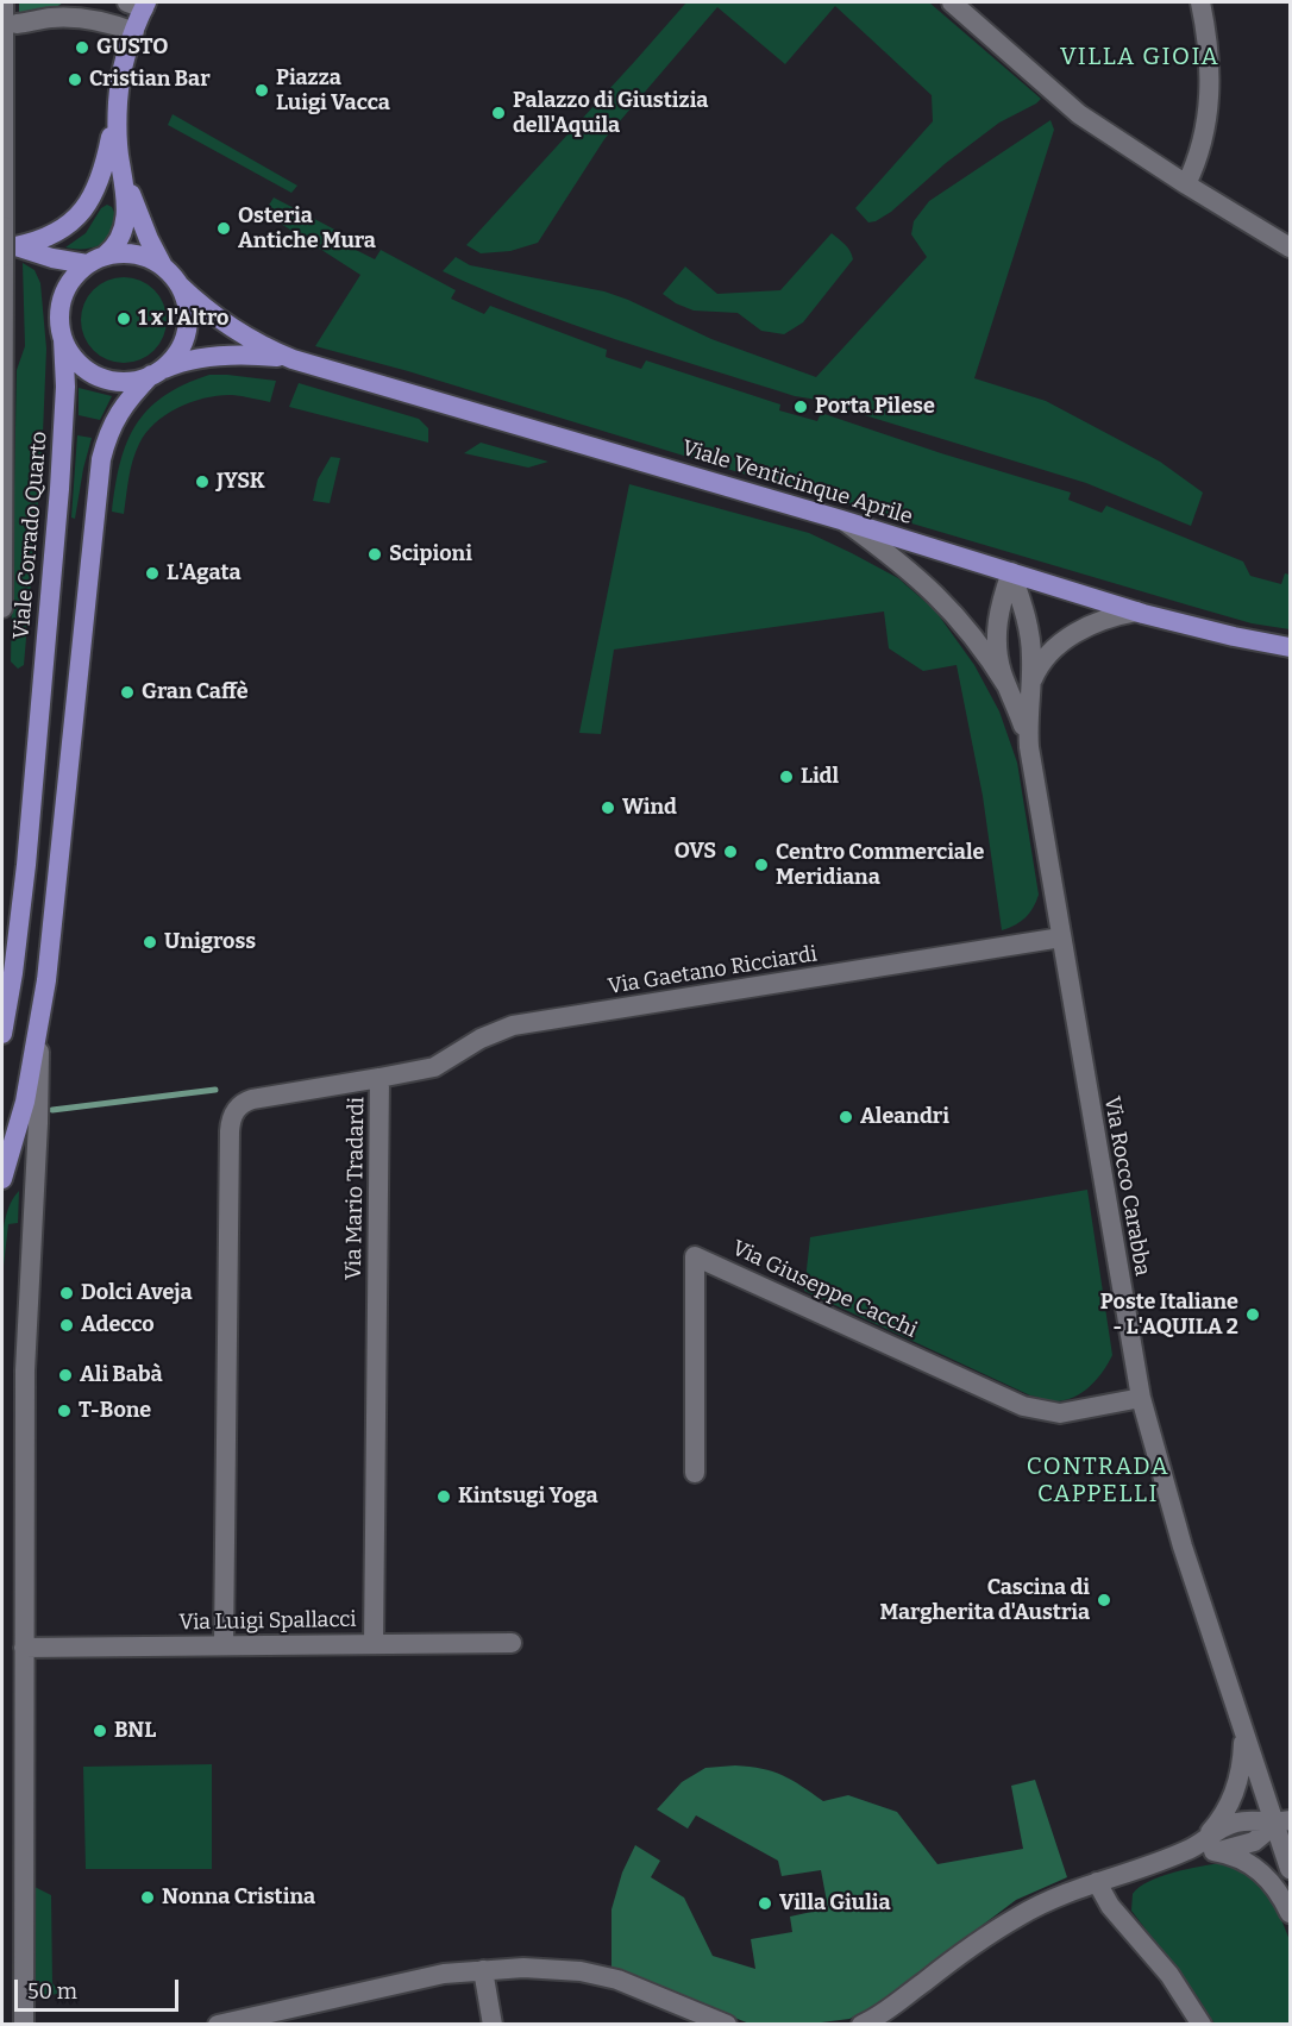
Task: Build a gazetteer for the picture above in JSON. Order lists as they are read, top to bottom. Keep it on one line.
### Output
{"streets":{"main road":["Viale Venticinque Aprile","Viale Corrado Quarto"],"street":["Via Gaetano Ricciardi","Via Rocco Carabba","Via Mario Tradardi","Via Giuseppe Cacchi","Via Luigi Spallacci"]},"crossings":[["Viale Venticinque Aprile","Viale Corrado Quarto"],["Viale Venticinque Aprile","Via Rocco Carabba"],["Via Gaetano Ricciardi","Via Rocco Carabba"],["Via Gaetano Ricciardi","Via Mario Tradardi"],["Via Rocco Carabba","Via Giuseppe Cacchi"],["Via Mario Tradardi","Via Luigi Spallacci"]],"districts":["VILLA GIOIA","CONTRADA CAPPELLI"],"places":["GUSTO","Cristian Bar","Piazza Luigi Vacca","Palazzo di Giustizia dell'Aquila","Osteria Antiche Mura","1 x l'Altro","Porta Pilese","JYSK","Scipioni","L'Agata","Gran Caffè","Lidl","Wind","OVS","Centro Commerciale Meridiana","Unigross","Aleandri","Dolci Aveja","Poste Italiane - L'AQUILA 2","Adecco","Ali Babà","T-Bone","Kintsugi Yoga","Cascina di Margherita d'Austria","BNL","Nonna Cristina","Villa Giulia"],"scale_bar":"50 m"}
